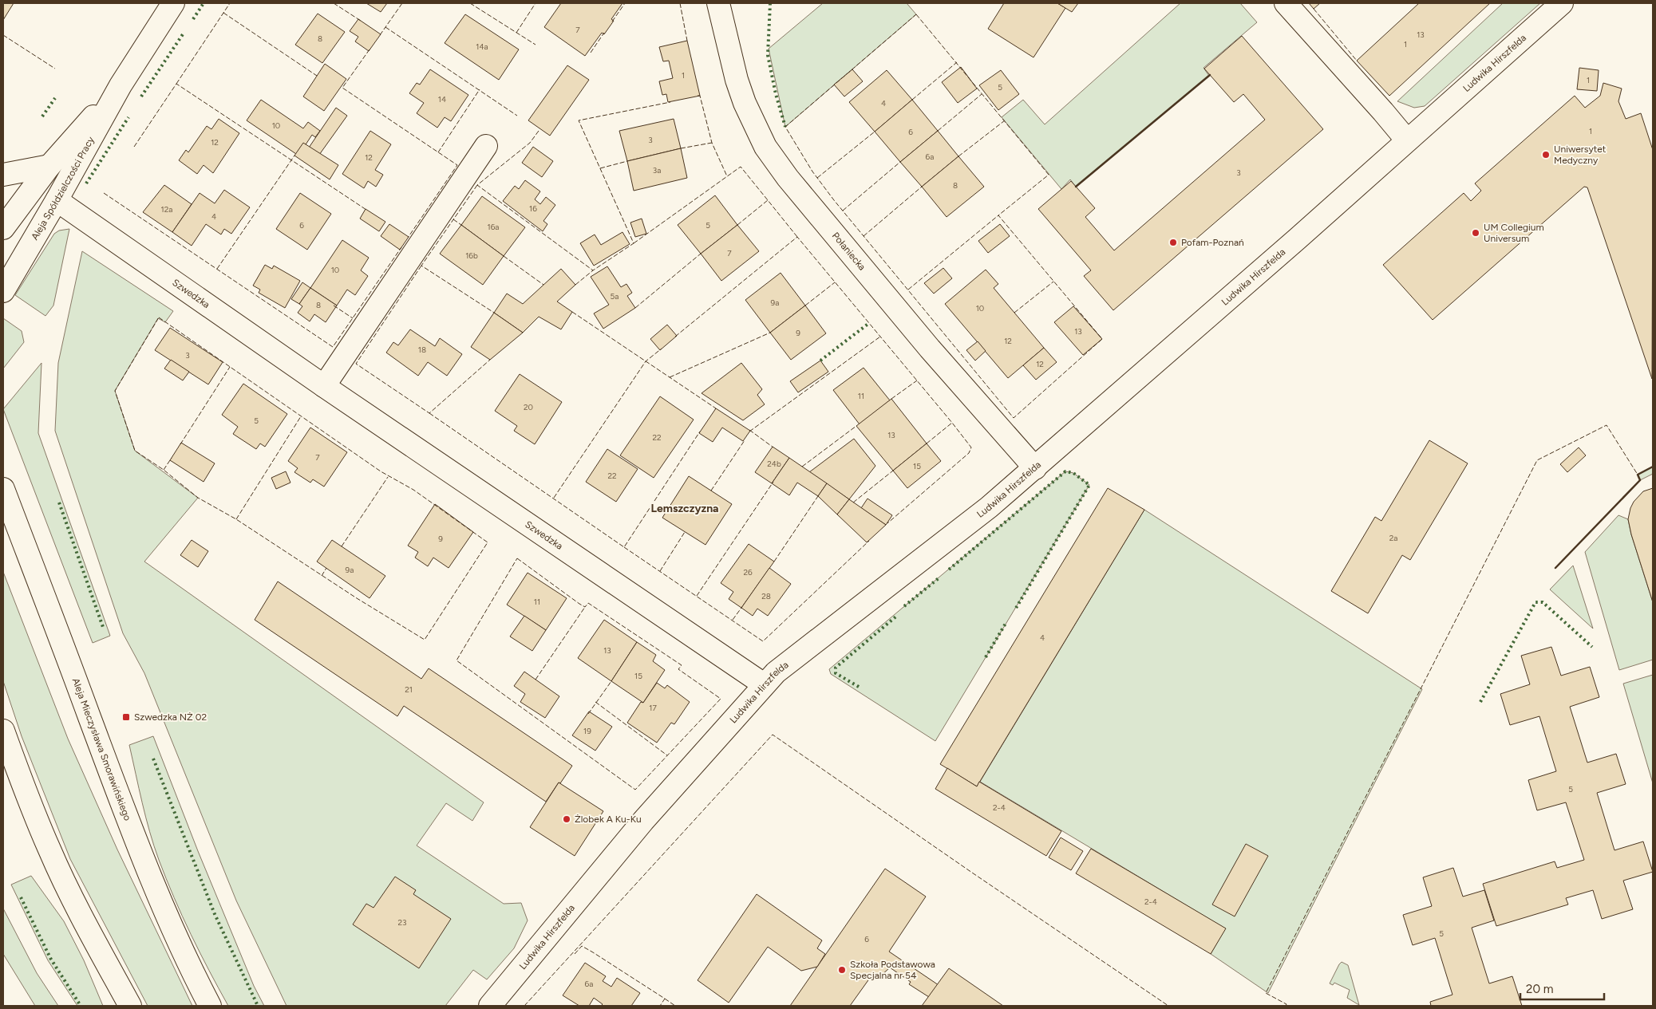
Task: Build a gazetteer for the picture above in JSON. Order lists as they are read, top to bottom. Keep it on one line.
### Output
{"streets":{"street":["Ludwika Hirszfelda","Aleja Spółdzielczości Pracy","Połaniecka","Szwedzka","Aleja Mieczysława Smorawińskiego"]},"crossings":[["Ludwika Hirszfelda","Połaniecka"],["Ludwika Hirszfelda","Szwedzka"],["Aleja Spółdzielczości Pracy","Szwedzka"]],"districts":["Lemszczyzna"],"places":{"other":["Uniwersytet Medyczny","UM Collegium Universum","Pofam-Poznań","Żlobek A Ku-Ku","Szkoła Podstawowa Specjalna nr 54"],"transit":["Szwedzka NŻ 02"]},"house_numbers":["7","13","8","1","14a","1","1","5","14","4","10","1","6","3","12","6a","12","3a","3","8","16","12a","4","6","5","16a","7","16b","10","5a","9a","8","10","13","9","12","18","3","12","11","20","5","13","22","7","24b","15","22","2a","9","9a","26","28","11","4","13","15","21","17","19","5","2-4","2-4","23","5","6","6a"],"scale_bar":"20 m"}
